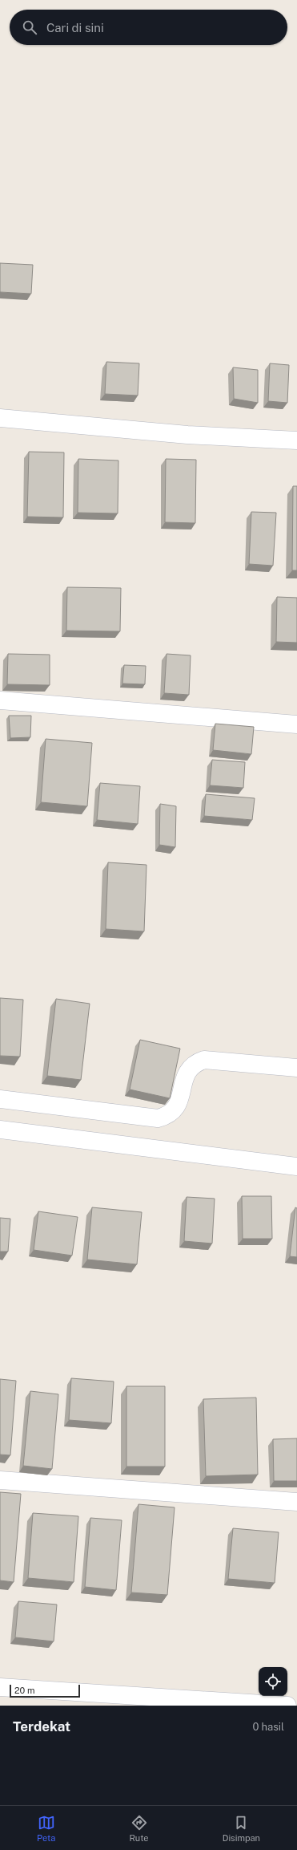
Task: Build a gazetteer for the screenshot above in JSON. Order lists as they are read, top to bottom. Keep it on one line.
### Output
{"scale_bar":"20 m","page":{"search":"Cari di sini","scale":"20 m","heading":["Terdekat","0 hasil"],"nav":["Peta","Rute","Disimpan"]}}
